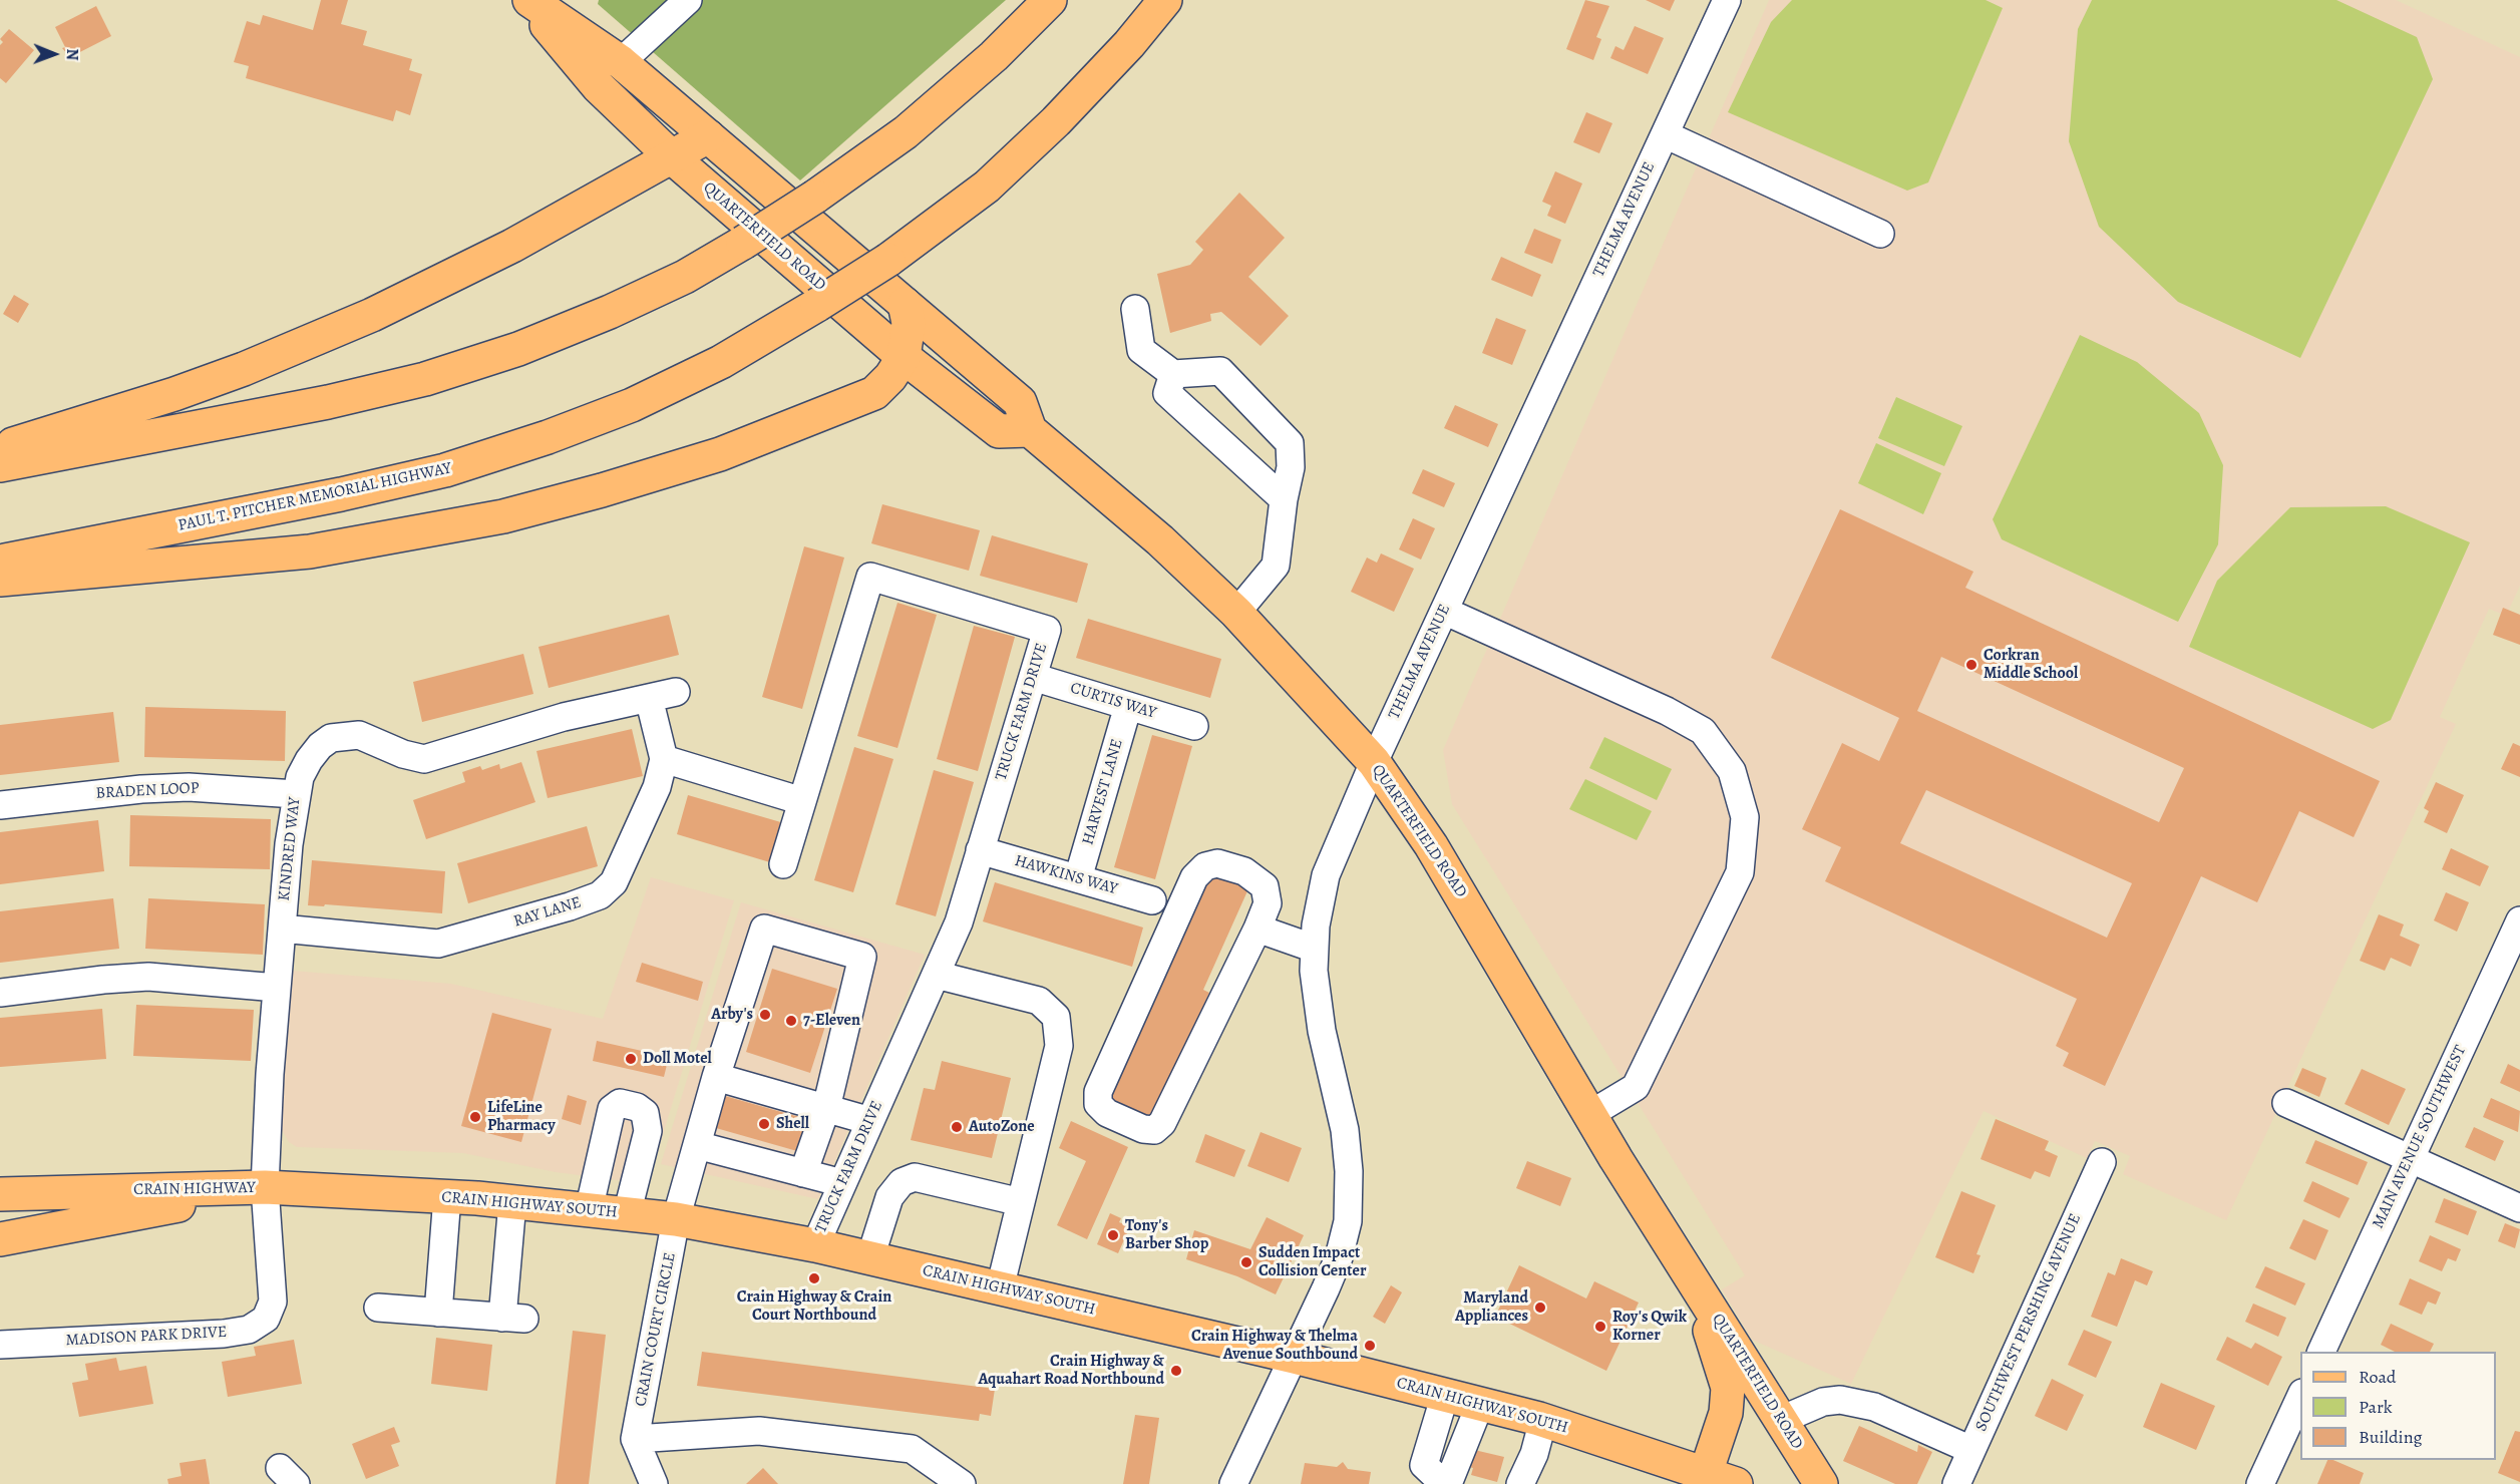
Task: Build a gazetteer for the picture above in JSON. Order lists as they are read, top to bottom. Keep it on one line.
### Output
{"streets":{"main road":["QUARTERFIELD ROAD","PAUL T. PITCHER MEMORIAL HIGHWAY","CRAIN HIGHWAY","CRAIN HIGHWAY SOUTH"],"street":["THELMA AVENUE","CURTIS WAY","TRUCK FARM DRIVE","BRADEN LOOP","HARVEST LANE","KINDRED WAY","HAWKINS WAY","RAY LANE","MAIN AVENUE SOUTHWEST","SOUTHWEST PERSHING AVENUE","CRAIN COURT CIRCLE","MADISON PARK DRIVE"]},"crossings":[["THELMA AVENUE","QUARTERFIELD ROAD"],["THELMA AVENUE","CRAIN HIGHWAY SOUTH"],["QUARTERFIELD ROAD","CRAIN HIGHWAY SOUTH"],["CURTIS WAY","TRUCK FARM DRIVE"],["CURTIS WAY","HARVEST LANE"],["TRUCK FARM DRIVE","HAWKINS WAY"],["TRUCK FARM DRIVE","CRAIN HIGHWAY SOUTH"],["BRADEN LOOP","KINDRED WAY"],["HARVEST LANE","HAWKINS WAY"],["KINDRED WAY","RAY LANE"],["KINDRED WAY","CRAIN HIGHWAY"],["KINDRED WAY","CRAIN HIGHWAY SOUTH"],["KINDRED WAY","MADISON PARK DRIVE"],["CRAIN HIGHWAY","CRAIN HIGHWAY SOUTH"],["CRAIN HIGHWAY","MADISON PARK DRIVE"],["CRAIN HIGHWAY SOUTH","CRAIN COURT CIRCLE"],["CRAIN HIGHWAY SOUTH","MADISON PARK DRIVE"]],"places":["Corkran Middle School","Arby's","7-Eleven","Doll Motel","LifeLine Pharmacy","Shell","AutoZone","Tony's Barber Shop","Sudden Impact Collision Center","Crain Highway & Crain Court Northbound","Maryland Appliances","Roy's Qwik Korner","Crain Highway & Thelma Avenue Southbound","Crain Highway & Aquahart Road Northbound"],"legend":["Road","Park","Building"],"north":"right"}
